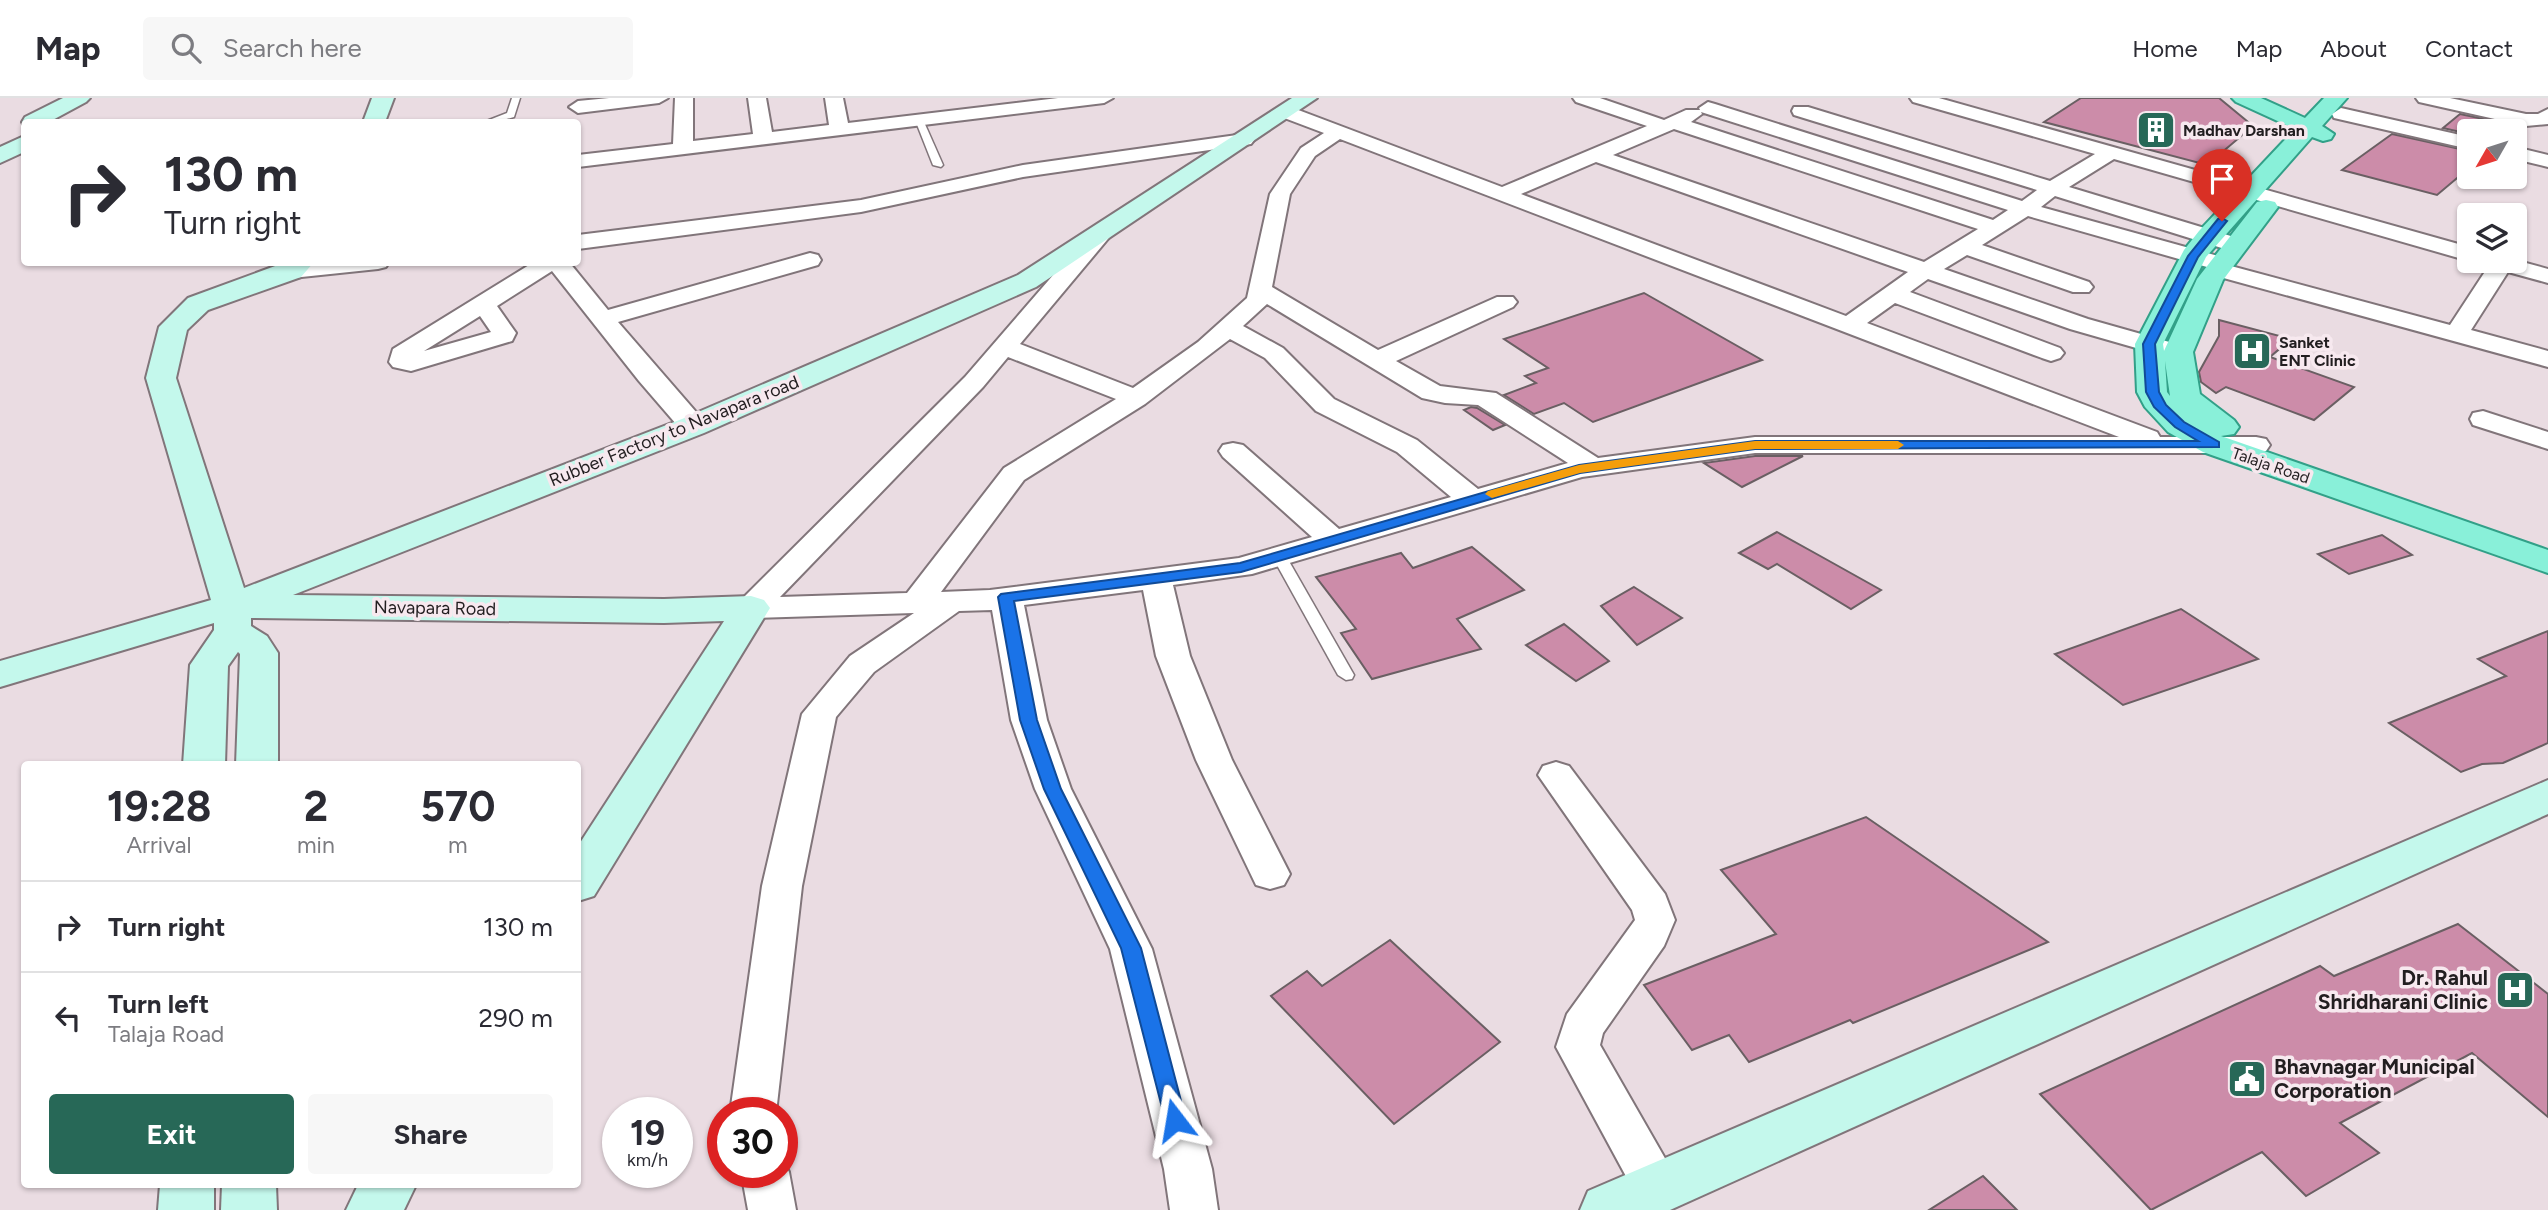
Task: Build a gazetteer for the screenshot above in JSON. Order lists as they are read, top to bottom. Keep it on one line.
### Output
{"streets":{"main road":["Talaja Road"],"street":["Rubber Factory to Navapara road","Navapara Road"]},"crossings":[["Rubber Factory to Navapara road","Navapara Road"]],"places":{"building":["Madhav Darshan"],"hospital":["Sanket ENT Clinic","Dr. Rahul Shridharani Clinic"],"public building":["Bhavnagar Municipal Corporation"]},"north":"bottom left","page":{"header":"Map","search":"Search here","nav":["Home","Map","About","Contact"],"turn":["130 m","Turn right"],"eta":["19:28","Arrival","2","min","570","m"],"list":[{"name":"Turn right","value":"130 m"},{"name":"Turn left","note":"Talaja Road","value":"290 m"}],"buttons":["Exit","Share"],"speed":"19 km/h","limit":"30"}}
